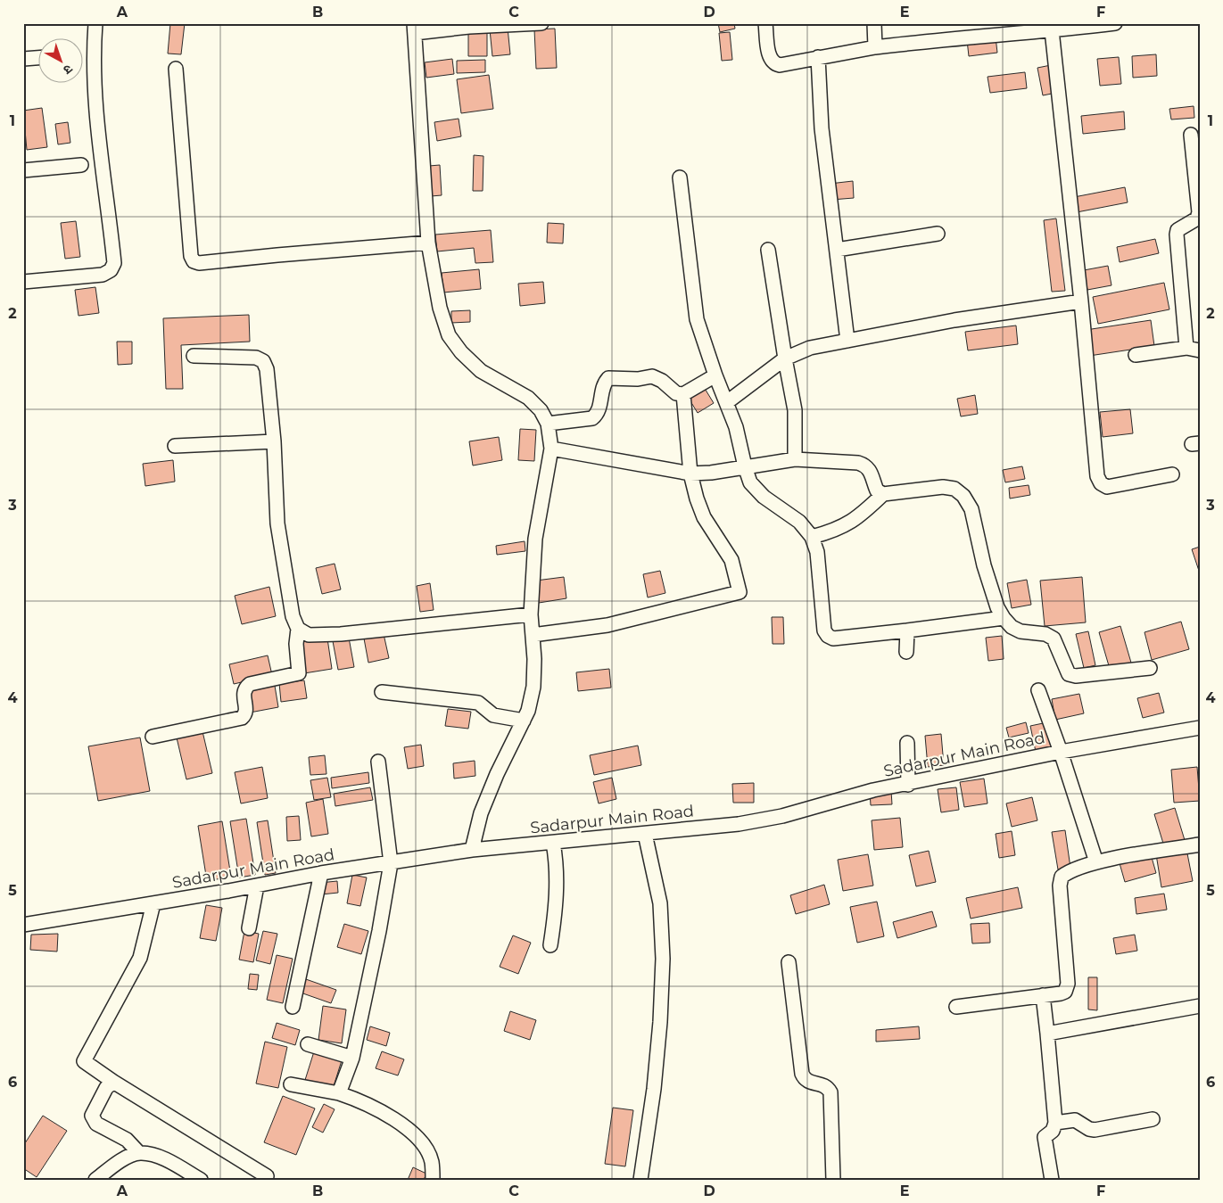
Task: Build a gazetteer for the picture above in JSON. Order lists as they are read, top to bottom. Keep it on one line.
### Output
{"streets":{"street":["Sadarpur Main Road"]},"north":"bottom right","grid":{"columns":["A","B","C","D","E","F"],"rows":["1","2","3","4","5","6"]}}
